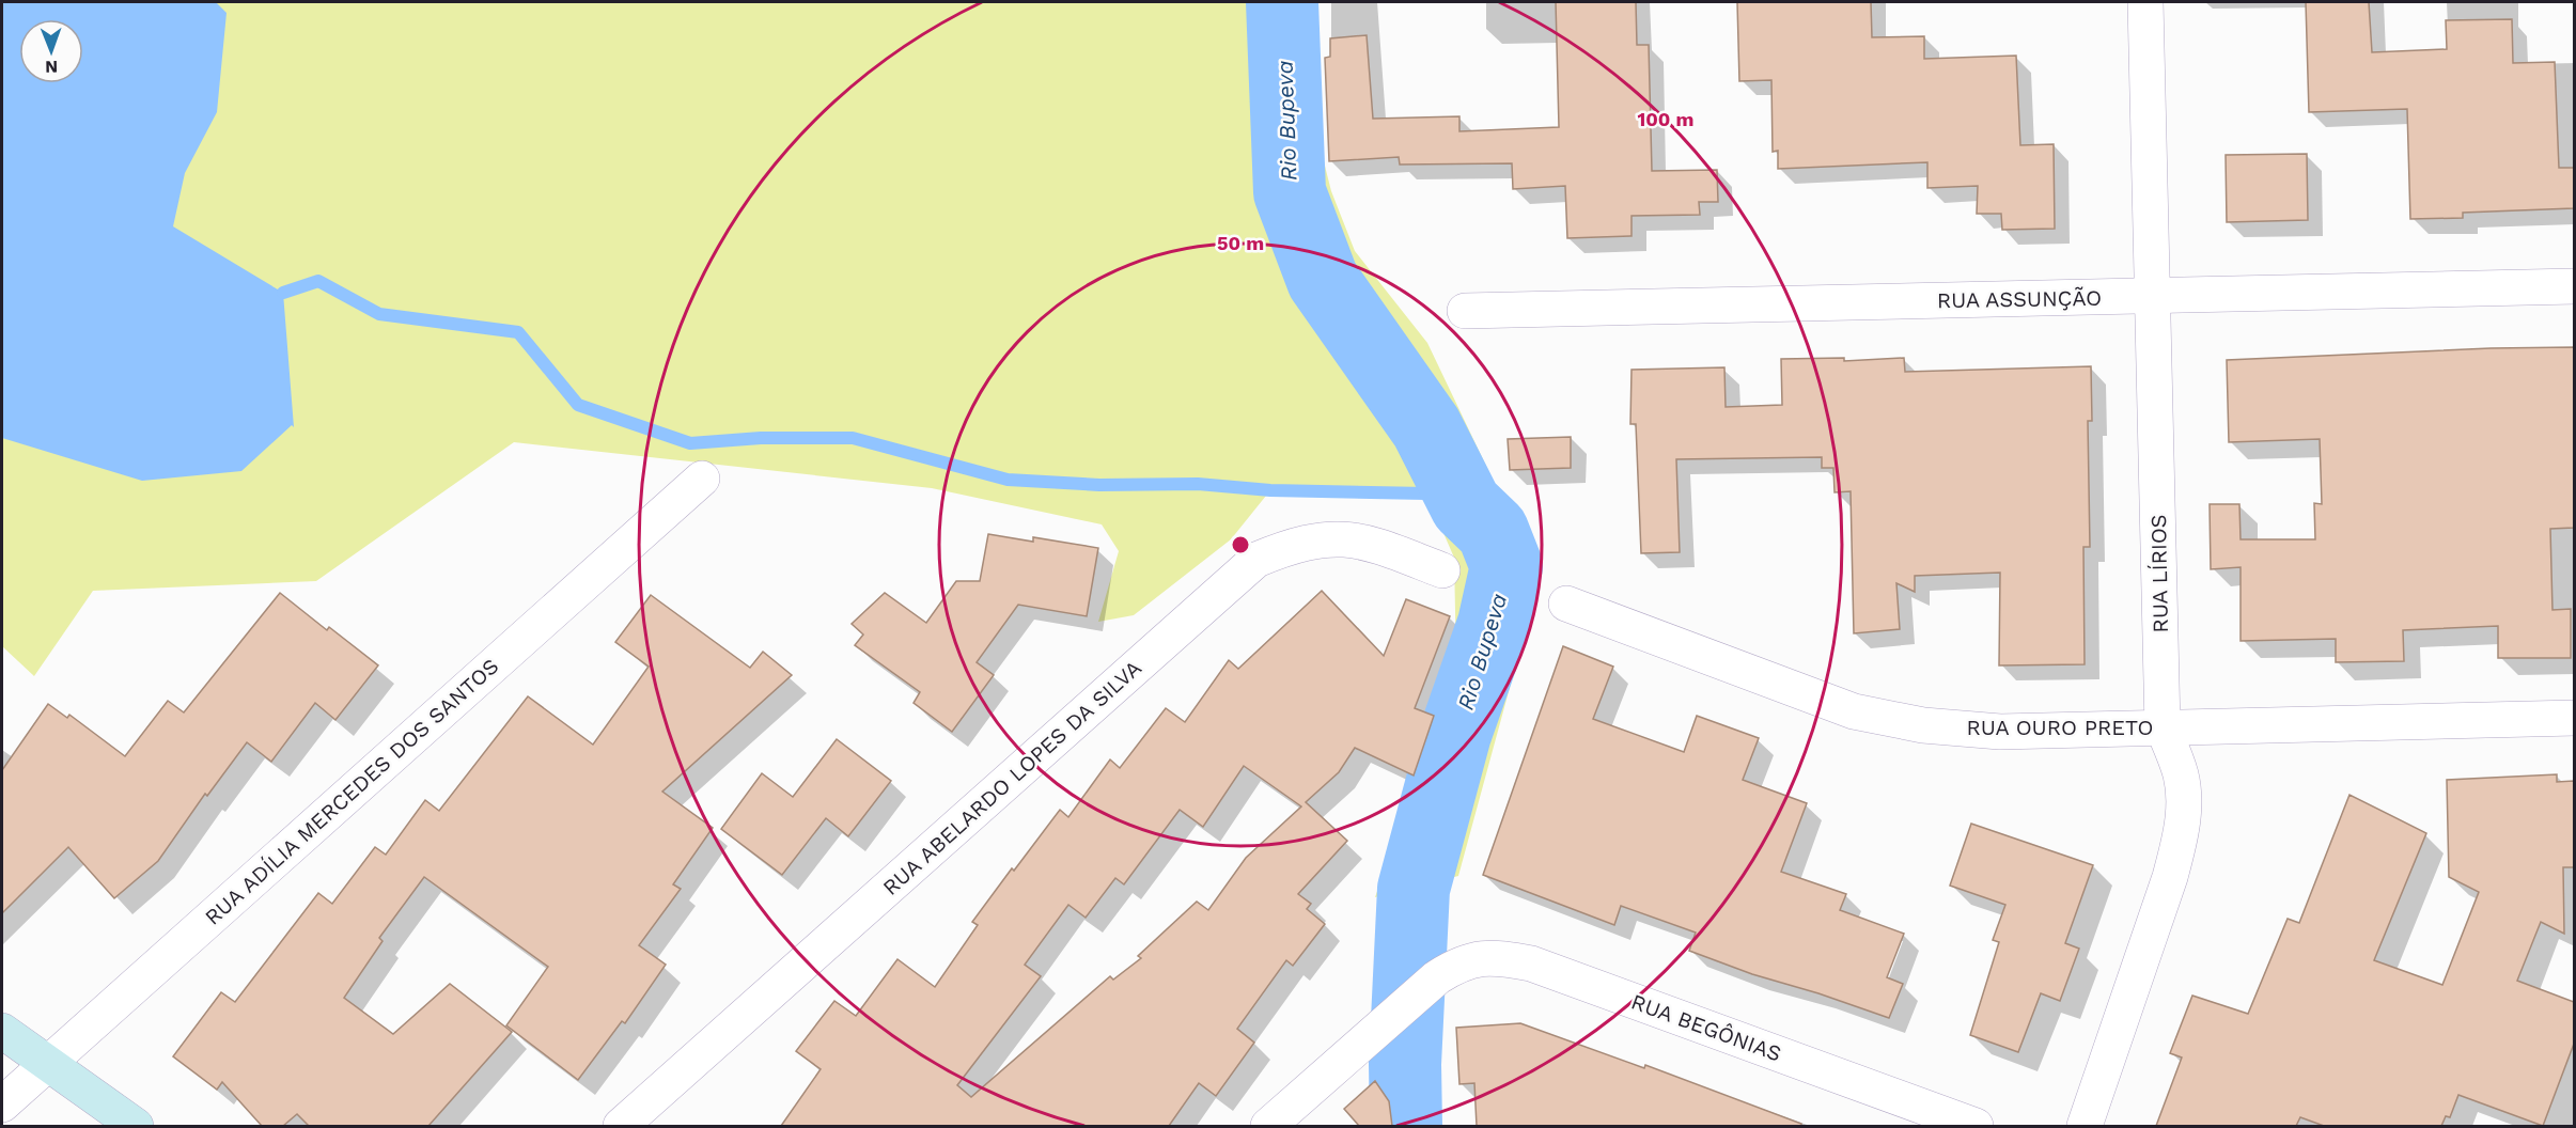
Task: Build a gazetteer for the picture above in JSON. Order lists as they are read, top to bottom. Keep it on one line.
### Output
{"streets":{"street":["RUA ASSUNÇÃO","RUA LÍRIOS","RUA OURO PRETO","RUA ABELARDO LOPES DA SILVA","RUA ADÍLIA MERCEDES DOS SANTOS","RUA BEGÔNIAS"]},"crossings":[["RUA ASSUNÇÃO","RUA LÍRIOS"],["RUA LÍRIOS","RUA OURO PRETO"]],"water":["Rio Bupeva"],"north":"bottom","rings":["100 m","50 m"]}
